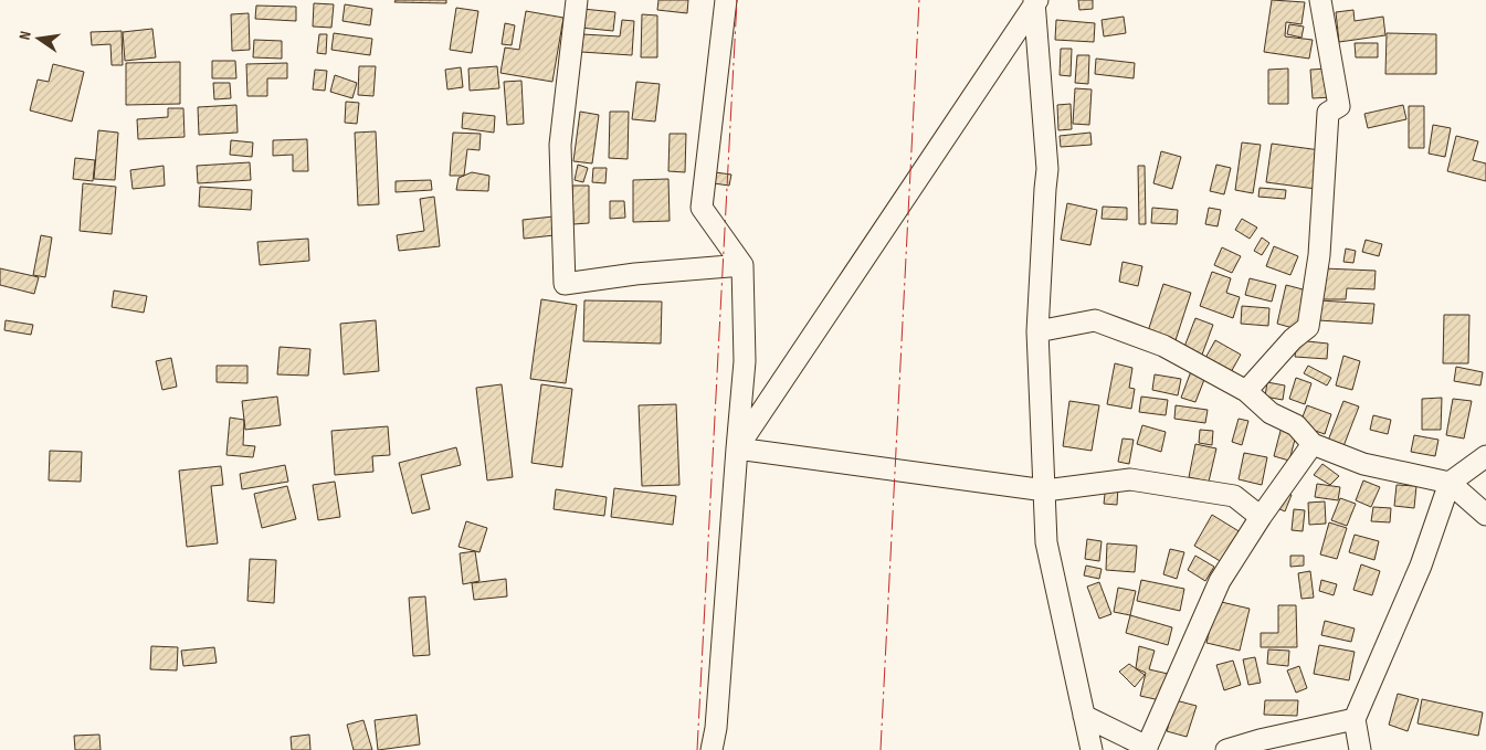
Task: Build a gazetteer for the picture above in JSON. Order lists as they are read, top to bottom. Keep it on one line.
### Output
{"north":"left"}
